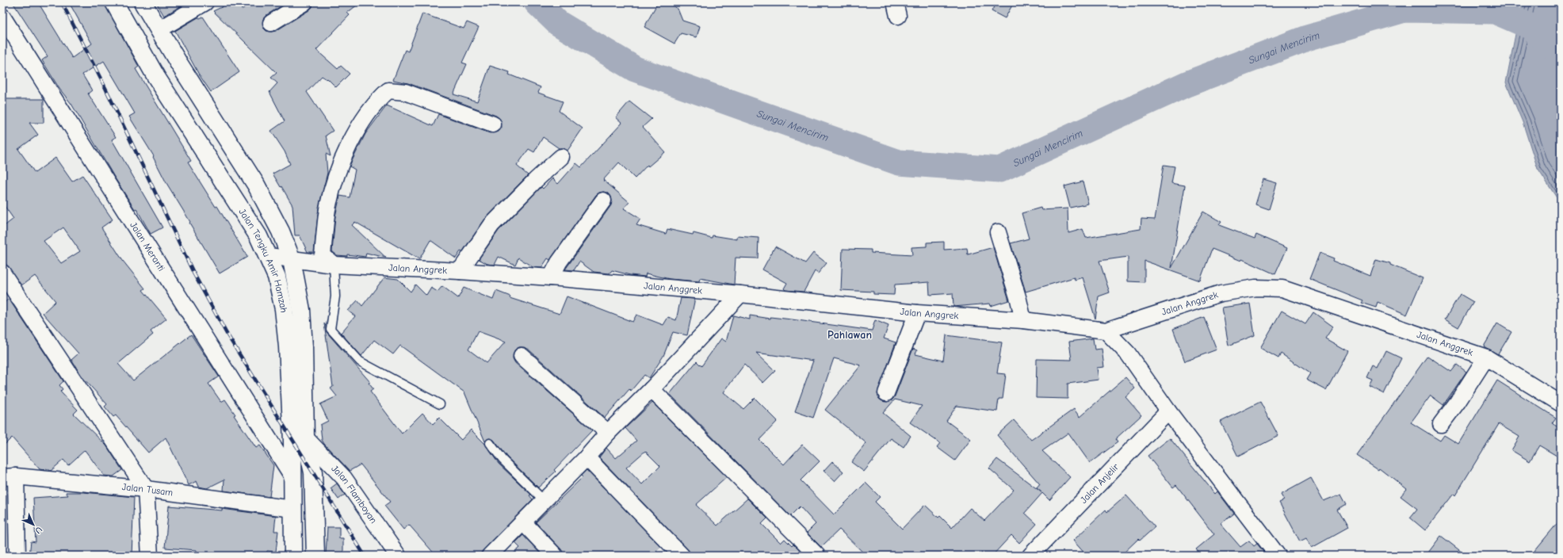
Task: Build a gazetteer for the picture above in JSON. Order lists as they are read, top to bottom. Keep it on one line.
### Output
{"streets":{"main road":["Jalan Tengku Amir Hamzah"],"street":["Jalan Meranti","Jalan Anggrek","Jalan Anjelir","Jalan Tusam","Jalan Flamboyan"]},"crossings":[["Jalan Meranti","Jalan Tengku Amir Hamzah"],["Jalan Tengku Amir Hamzah","Jalan Anggrek"],["Jalan Tengku Amir Hamzah","Jalan Tusam"],["Jalan Tengku Amir Hamzah","Jalan Flamboyan"]],"districts":["Pahlawan"],"water":["Sungai Mencirim"],"north":"bottom right"}
